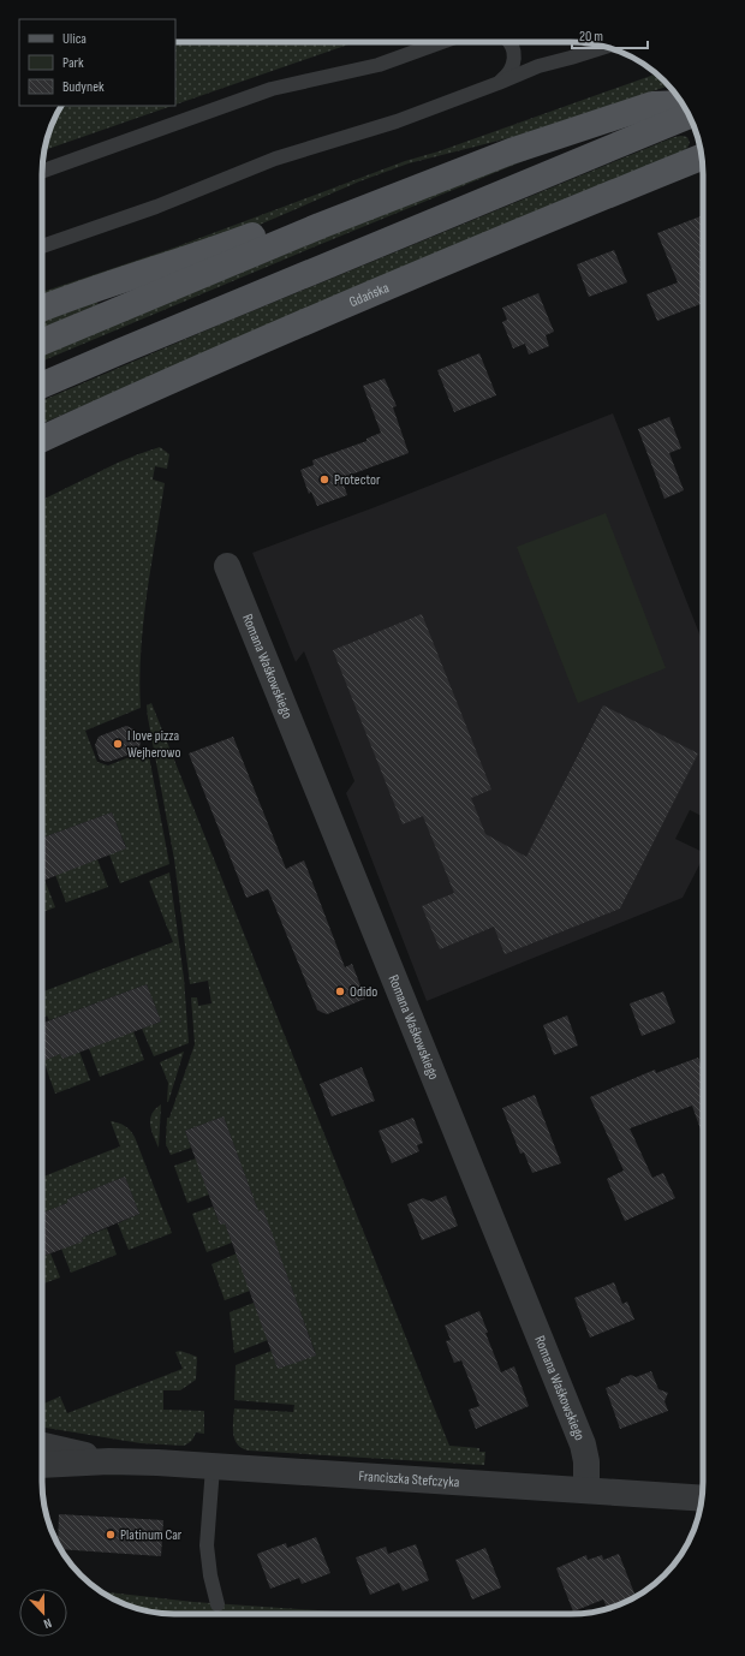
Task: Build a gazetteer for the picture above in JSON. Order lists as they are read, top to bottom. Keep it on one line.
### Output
{"streets":{"main road":["Gdańska"],"street":["Romana Waśkowskiego","Franciszka Stefczyka"]},"crossings":[["Romana Waśkowskiego","Franciszka Stefczyka"]],"places":["Protector","I love pizza Wejherowo","Odido","Platinum Car"],"legend":["Ulica","Park","Budynek"],"scale_bar":"20 m","north":"bottom"}
